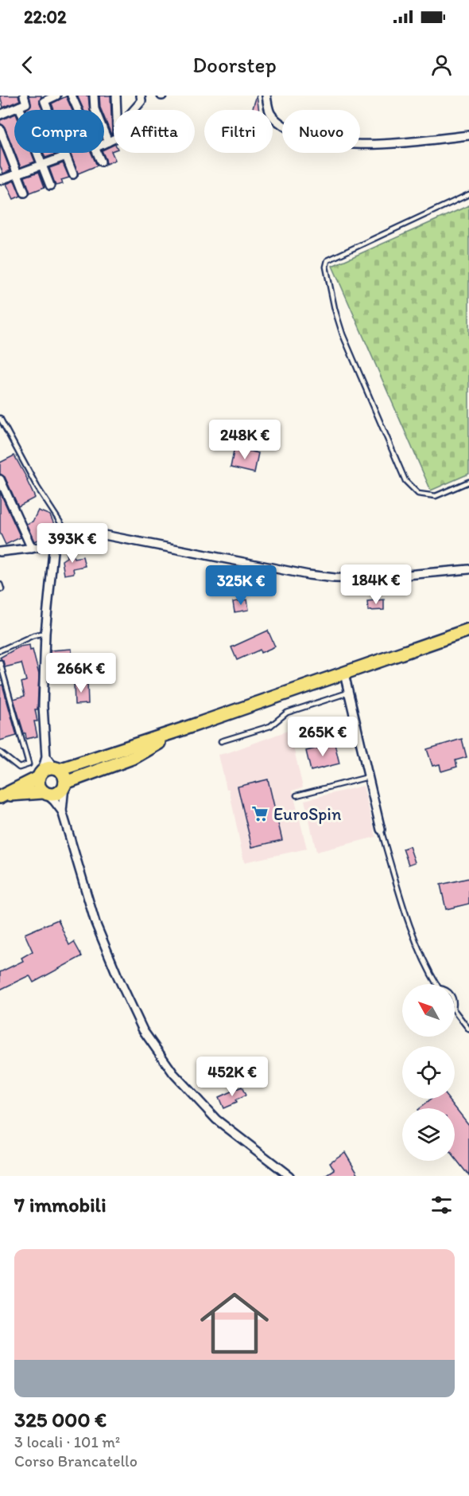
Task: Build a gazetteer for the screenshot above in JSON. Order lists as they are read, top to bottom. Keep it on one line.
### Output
{"places":{"supermarket":["EuroSpin"]},"north":"top left","page":{"status":"22:02","header":"Doorstep","chip":["Compra","Affitta","Filtri","Nuovo"],"price":["248K €","393K €","184K €","325K €","266K €","265K €","452K €"],"heading":"7 immobili","list":[{"name":"325 000 €","note":"3 locali · 101 m² · Corso Brancatello"}]}}
